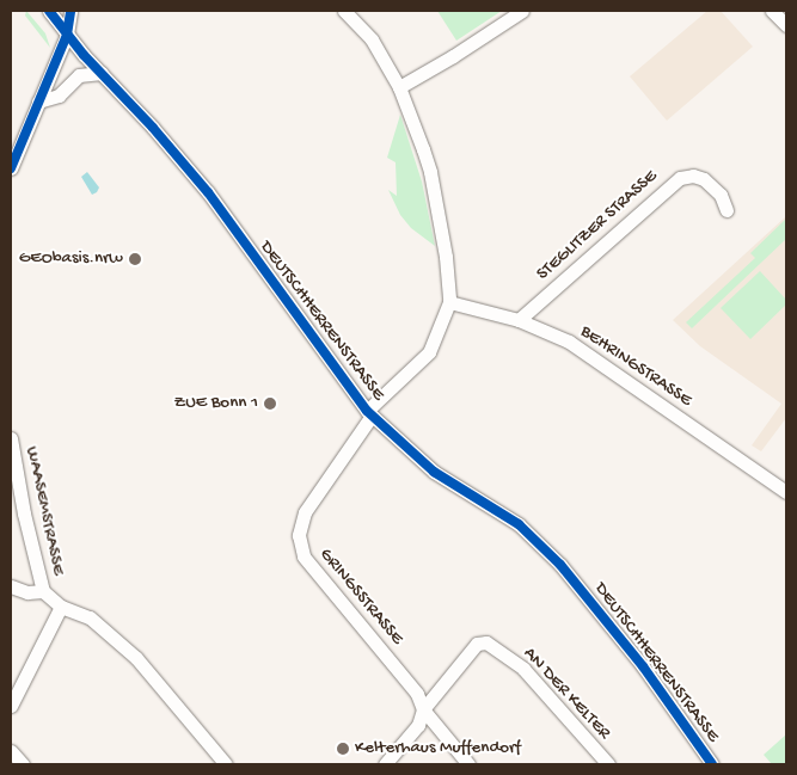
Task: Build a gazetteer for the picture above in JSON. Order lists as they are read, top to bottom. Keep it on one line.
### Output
{"streets":{"street":["STEGLITZER STRASSE","DEUTSCHHERRENSTRASSE","BEHRINGSTRASSE","WAASEMSTRASSE","GRINGSSTRASSE","AN DER KELTER"]},"crossings":[["STEGLITZER STRASSE","BEHRINGSTRASSE"],["DEUTSCHHERRENSTRASSE","GRINGSSTRASSE"],["BEHRINGSTRASSE","GRINGSSTRASSE"],["GRINGSSTRASSE","AN DER KELTER"]],"places":["GEObasis.nrw","ZUE Bonn 1","Kelterhaus Muffendorf"]}
